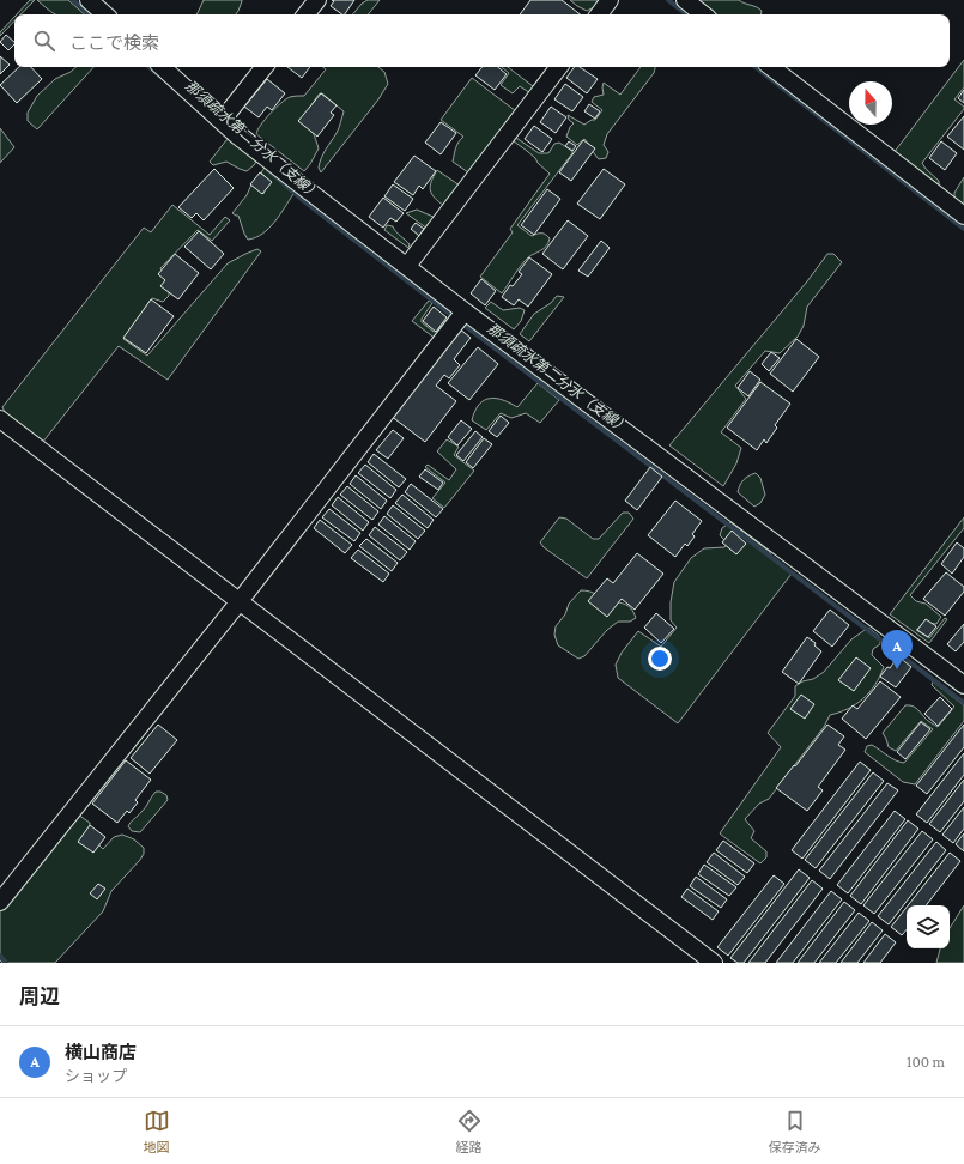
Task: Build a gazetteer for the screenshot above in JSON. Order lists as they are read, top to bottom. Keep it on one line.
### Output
{"water":["那須疏水第二分水（支線）"],"north":"top","page":{"search":"ここで検索","pins":"A","heading":"周辺","list":[{"mark":"A","name":"横山商店","note":"ショップ","value":"100 m"}],"nav":["地図","経路","保存済み"]}}
